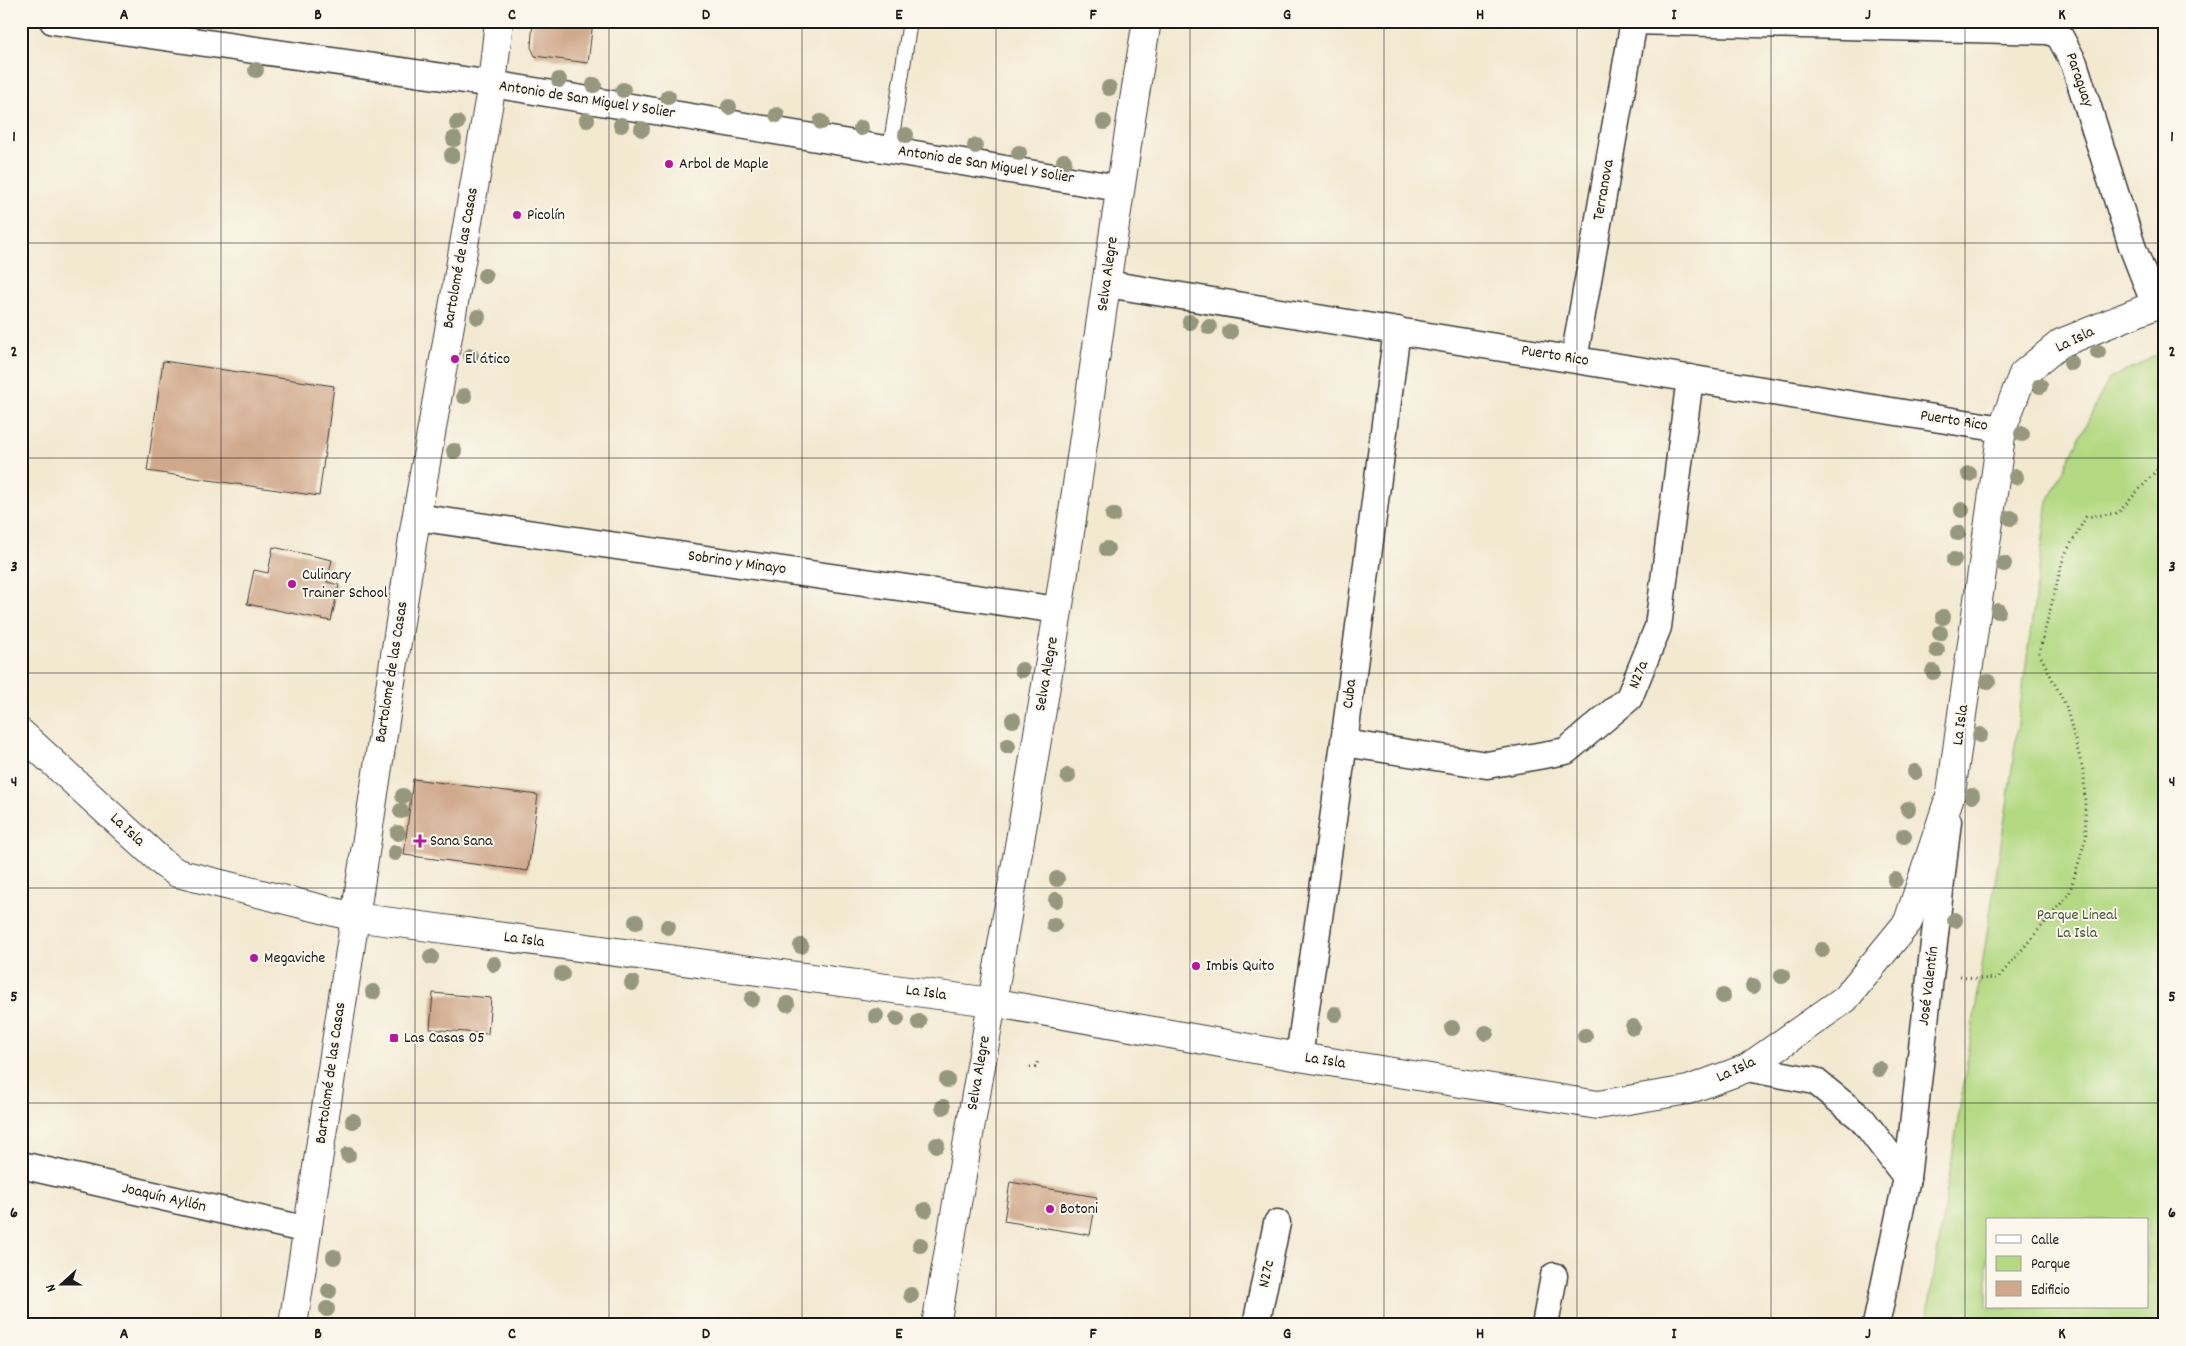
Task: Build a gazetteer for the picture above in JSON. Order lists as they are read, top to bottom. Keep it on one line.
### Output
{"streets":{"street":["Paraguay","Antonio de San Miguel Y Solier","Terranova","Bartolomé de las Casas","Selva Alegre","La Isla","Puerto Rico","Sobrino y Minayo","N27a","Cuba","José Valentín","Joaquín Ayllón","N27c"]},"crossings":[["Paraguay","Terranova"],["Paraguay","La Isla"],["Antonio de San Miguel Y Solier","Bartolomé de las Casas"],["Antonio de San Miguel Y Solier","Selva Alegre"],["Terranova","Puerto Rico"],["Bartolomé de las Casas","La Isla"],["Bartolomé de las Casas","Sobrino y Minayo"],["Bartolomé de las Casas","Joaquín Ayllón"],["Selva Alegre","La Isla"],["Selva Alegre","Puerto Rico"],["Selva Alegre","Sobrino y Minayo"],["La Isla","Puerto Rico"],["La Isla","Cuba"],["La Isla","José Valentín"],["Puerto Rico","N27a"],["Puerto Rico","Cuba"],["N27a","Cuba"]],"parks":["Parque Lineal La Isla"],"places":{"other":["Arbol de Maple","Picolín","El ático","Culinary Trainer School","Megaviche","Imbis Quito","Botoni"],"health":["Sana Sana"],"transit":["Las Casas 05"]},"legend":["Calle","Parque","Edificio"],"north":"left","grid":{"columns":["A","B","C","D","E","F","G","H","I","J","K"],"rows":["1","2","3","4","5","6"]}}
